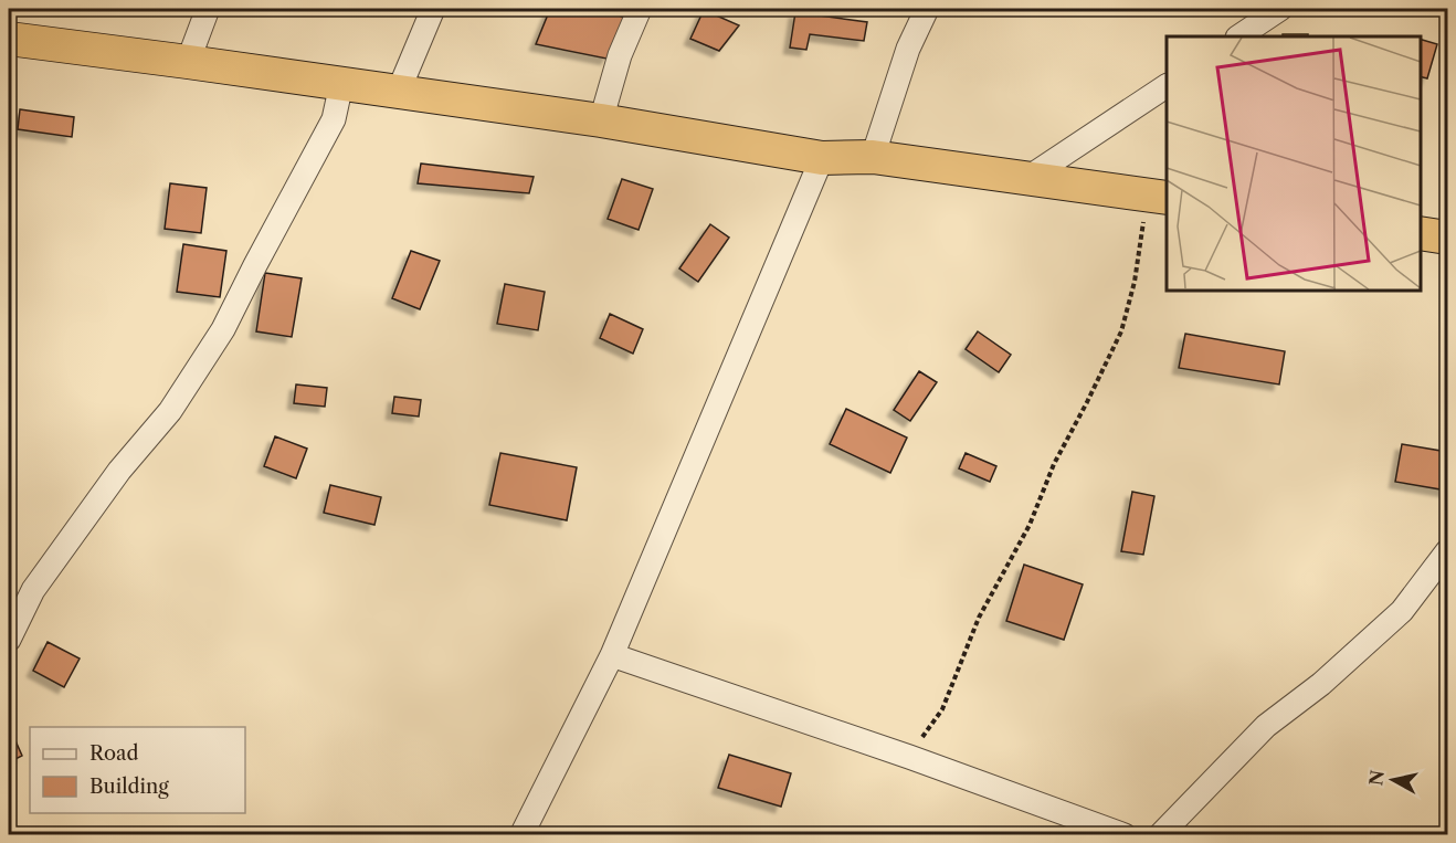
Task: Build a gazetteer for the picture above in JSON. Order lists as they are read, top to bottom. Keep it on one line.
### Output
{"legend":["Road","Building"],"north":"left"}
